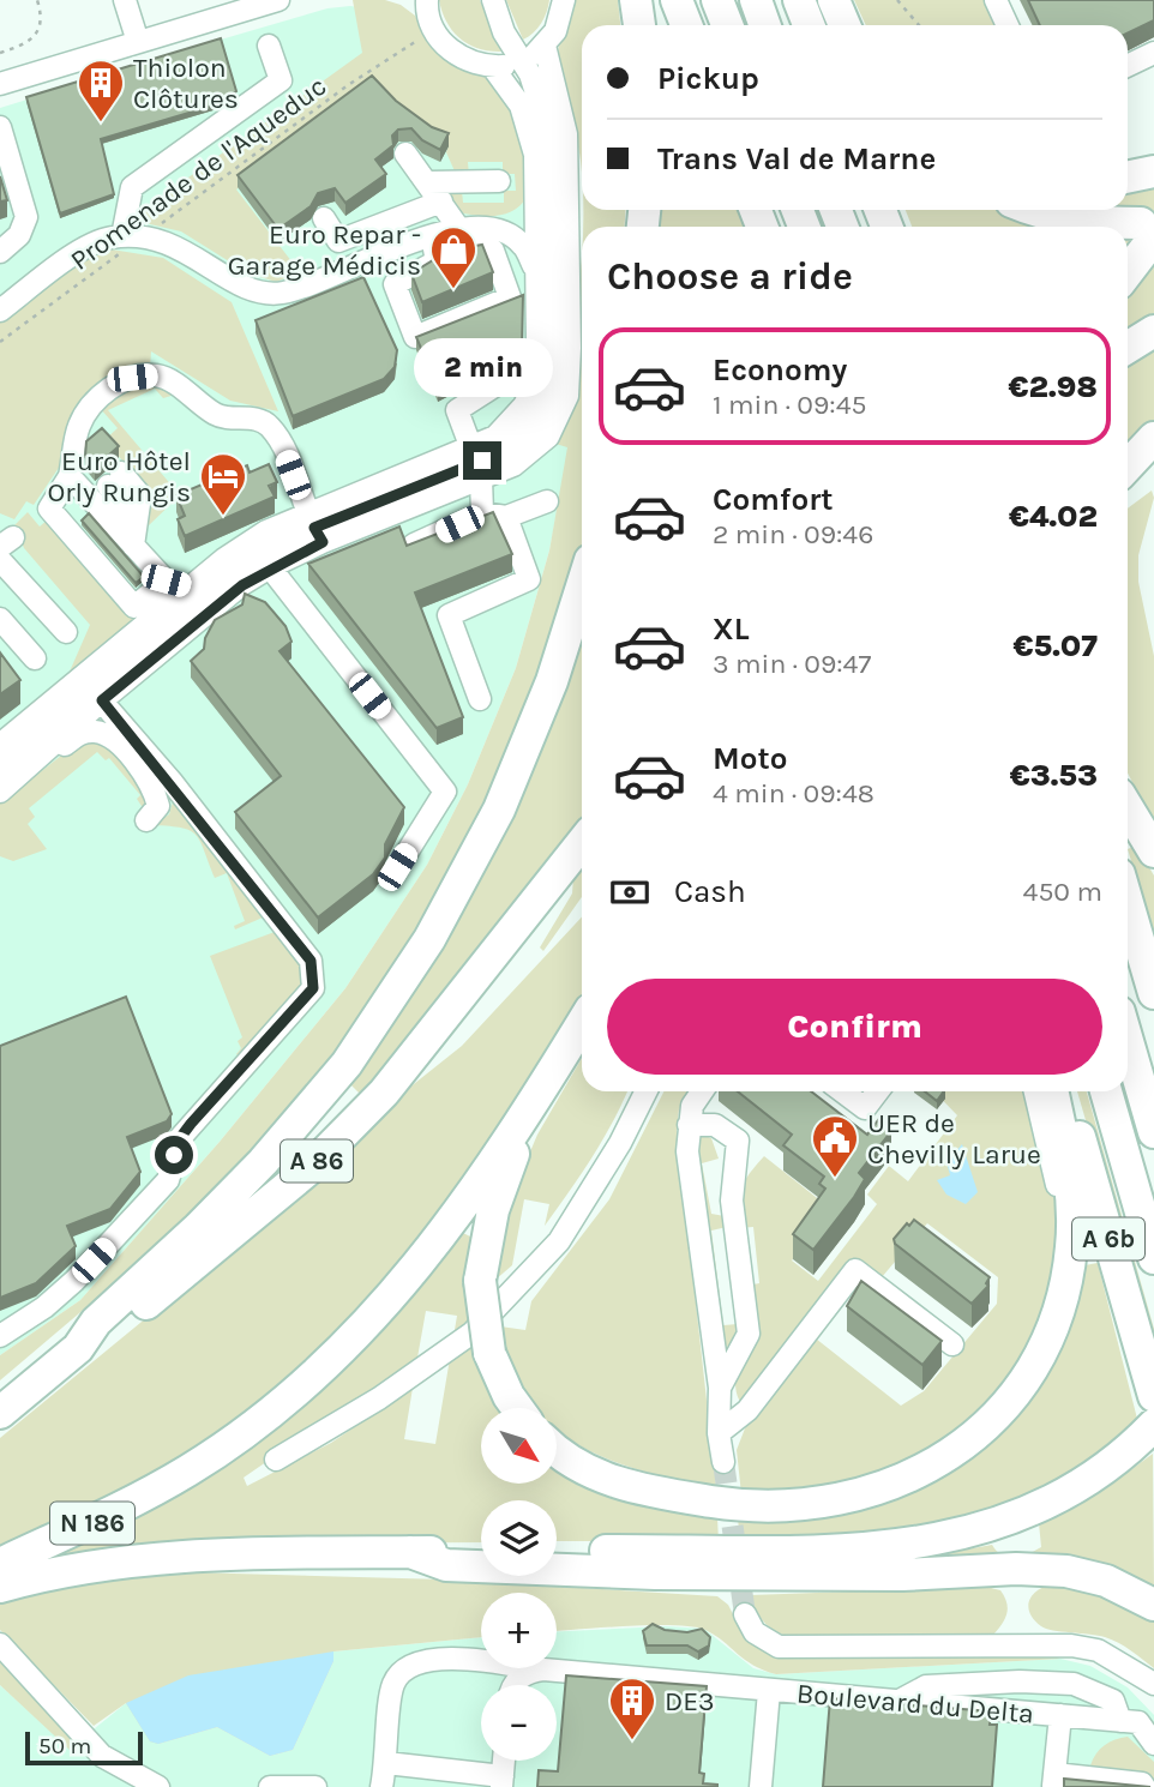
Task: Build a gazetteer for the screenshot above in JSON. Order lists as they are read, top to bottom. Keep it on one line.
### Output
{"streets":{"highway":["A 86","A 6b","N 186"],"street":["Boulevard du Delta"],"path":["Promenade de l'Aqueduc"]},"places":{"building":["Thiolon Clôtures","DE3"],"shop":["Euro Repar - Garage Médicis"],"hotel":["Euro Hôtel Orly Rungis"],"public building":["UER de Chevilly Larue"]},"scale_bar":"50 m","north":"bottom right","page":{"banner":["Pickup","Trans Val de Marne"],"heading":"Choose a ride","list":[{"name":"Economy","note":"1 min · 09:45","value":"€2.98"},{"name":"Comfort","note":"2 min · 09:46","value":"€4.02"},{"name":"XL","note":"3 min · 09:47","value":"€5.07"},{"name":"Moto","note":"4 min · 09:48","value":"€3.53"}],"bubble":"2 min","pay":["Cash","450 m"],"buttons":"Confirm","map_buttons":["+","−"],"scale":"50 m"}}
